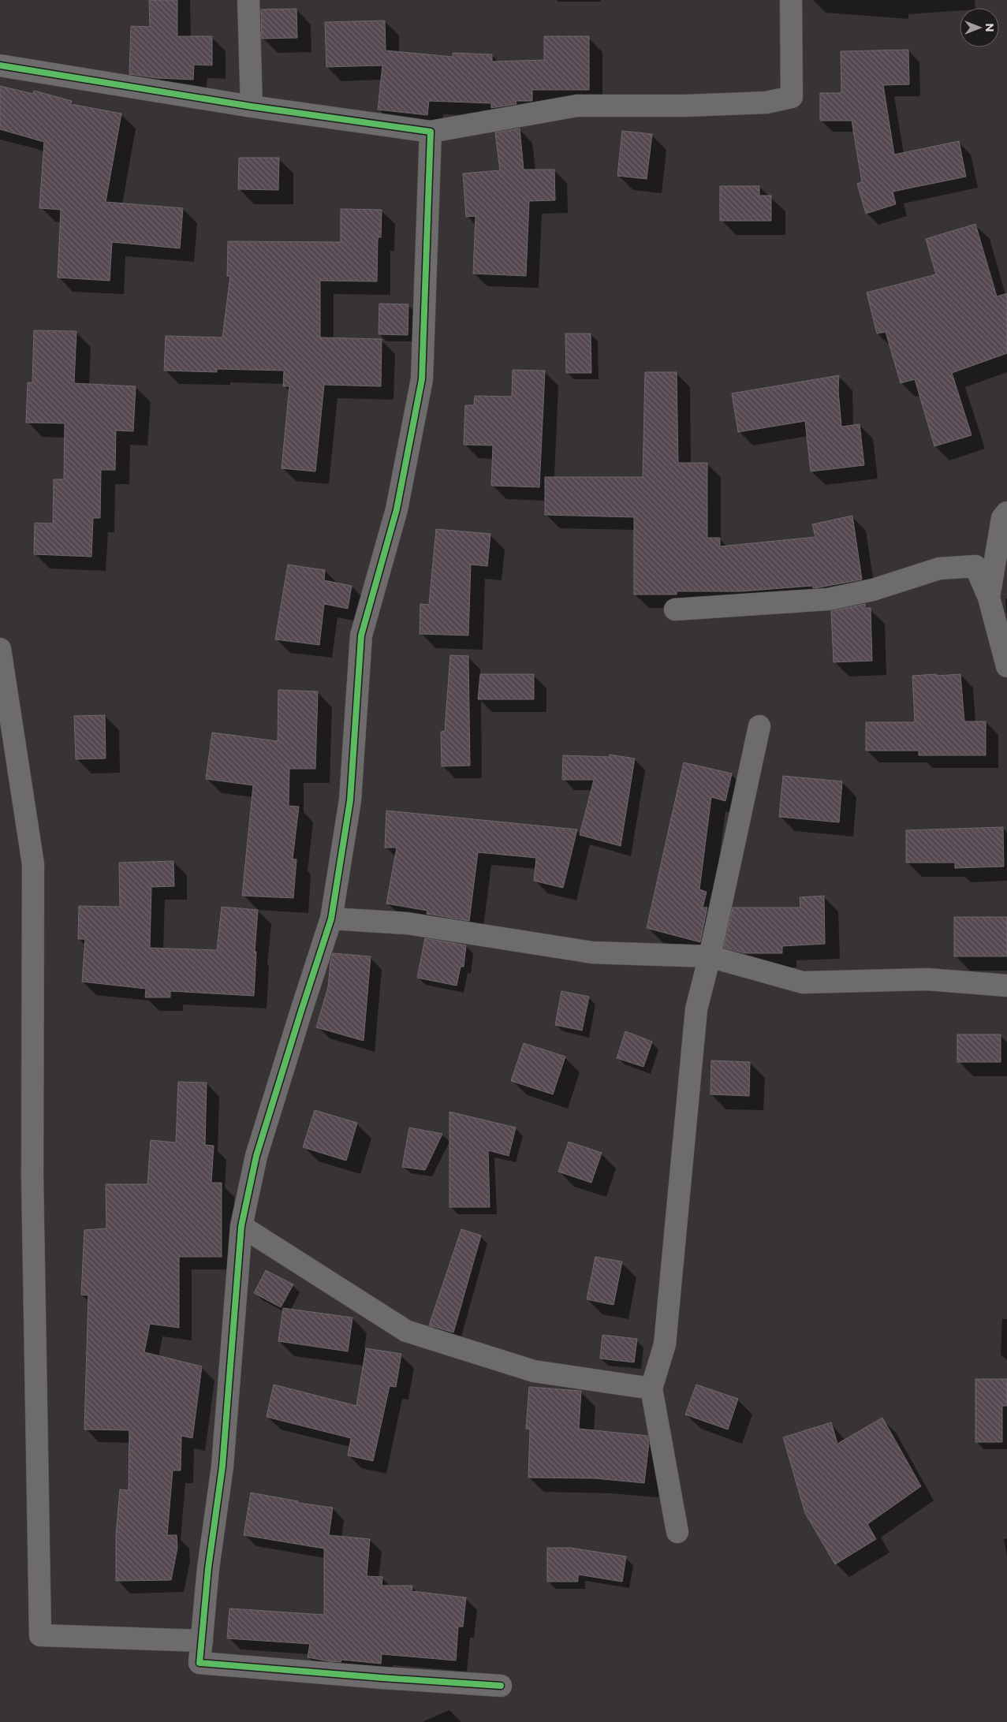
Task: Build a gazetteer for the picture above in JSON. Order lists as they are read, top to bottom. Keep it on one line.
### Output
{"north":"right"}
